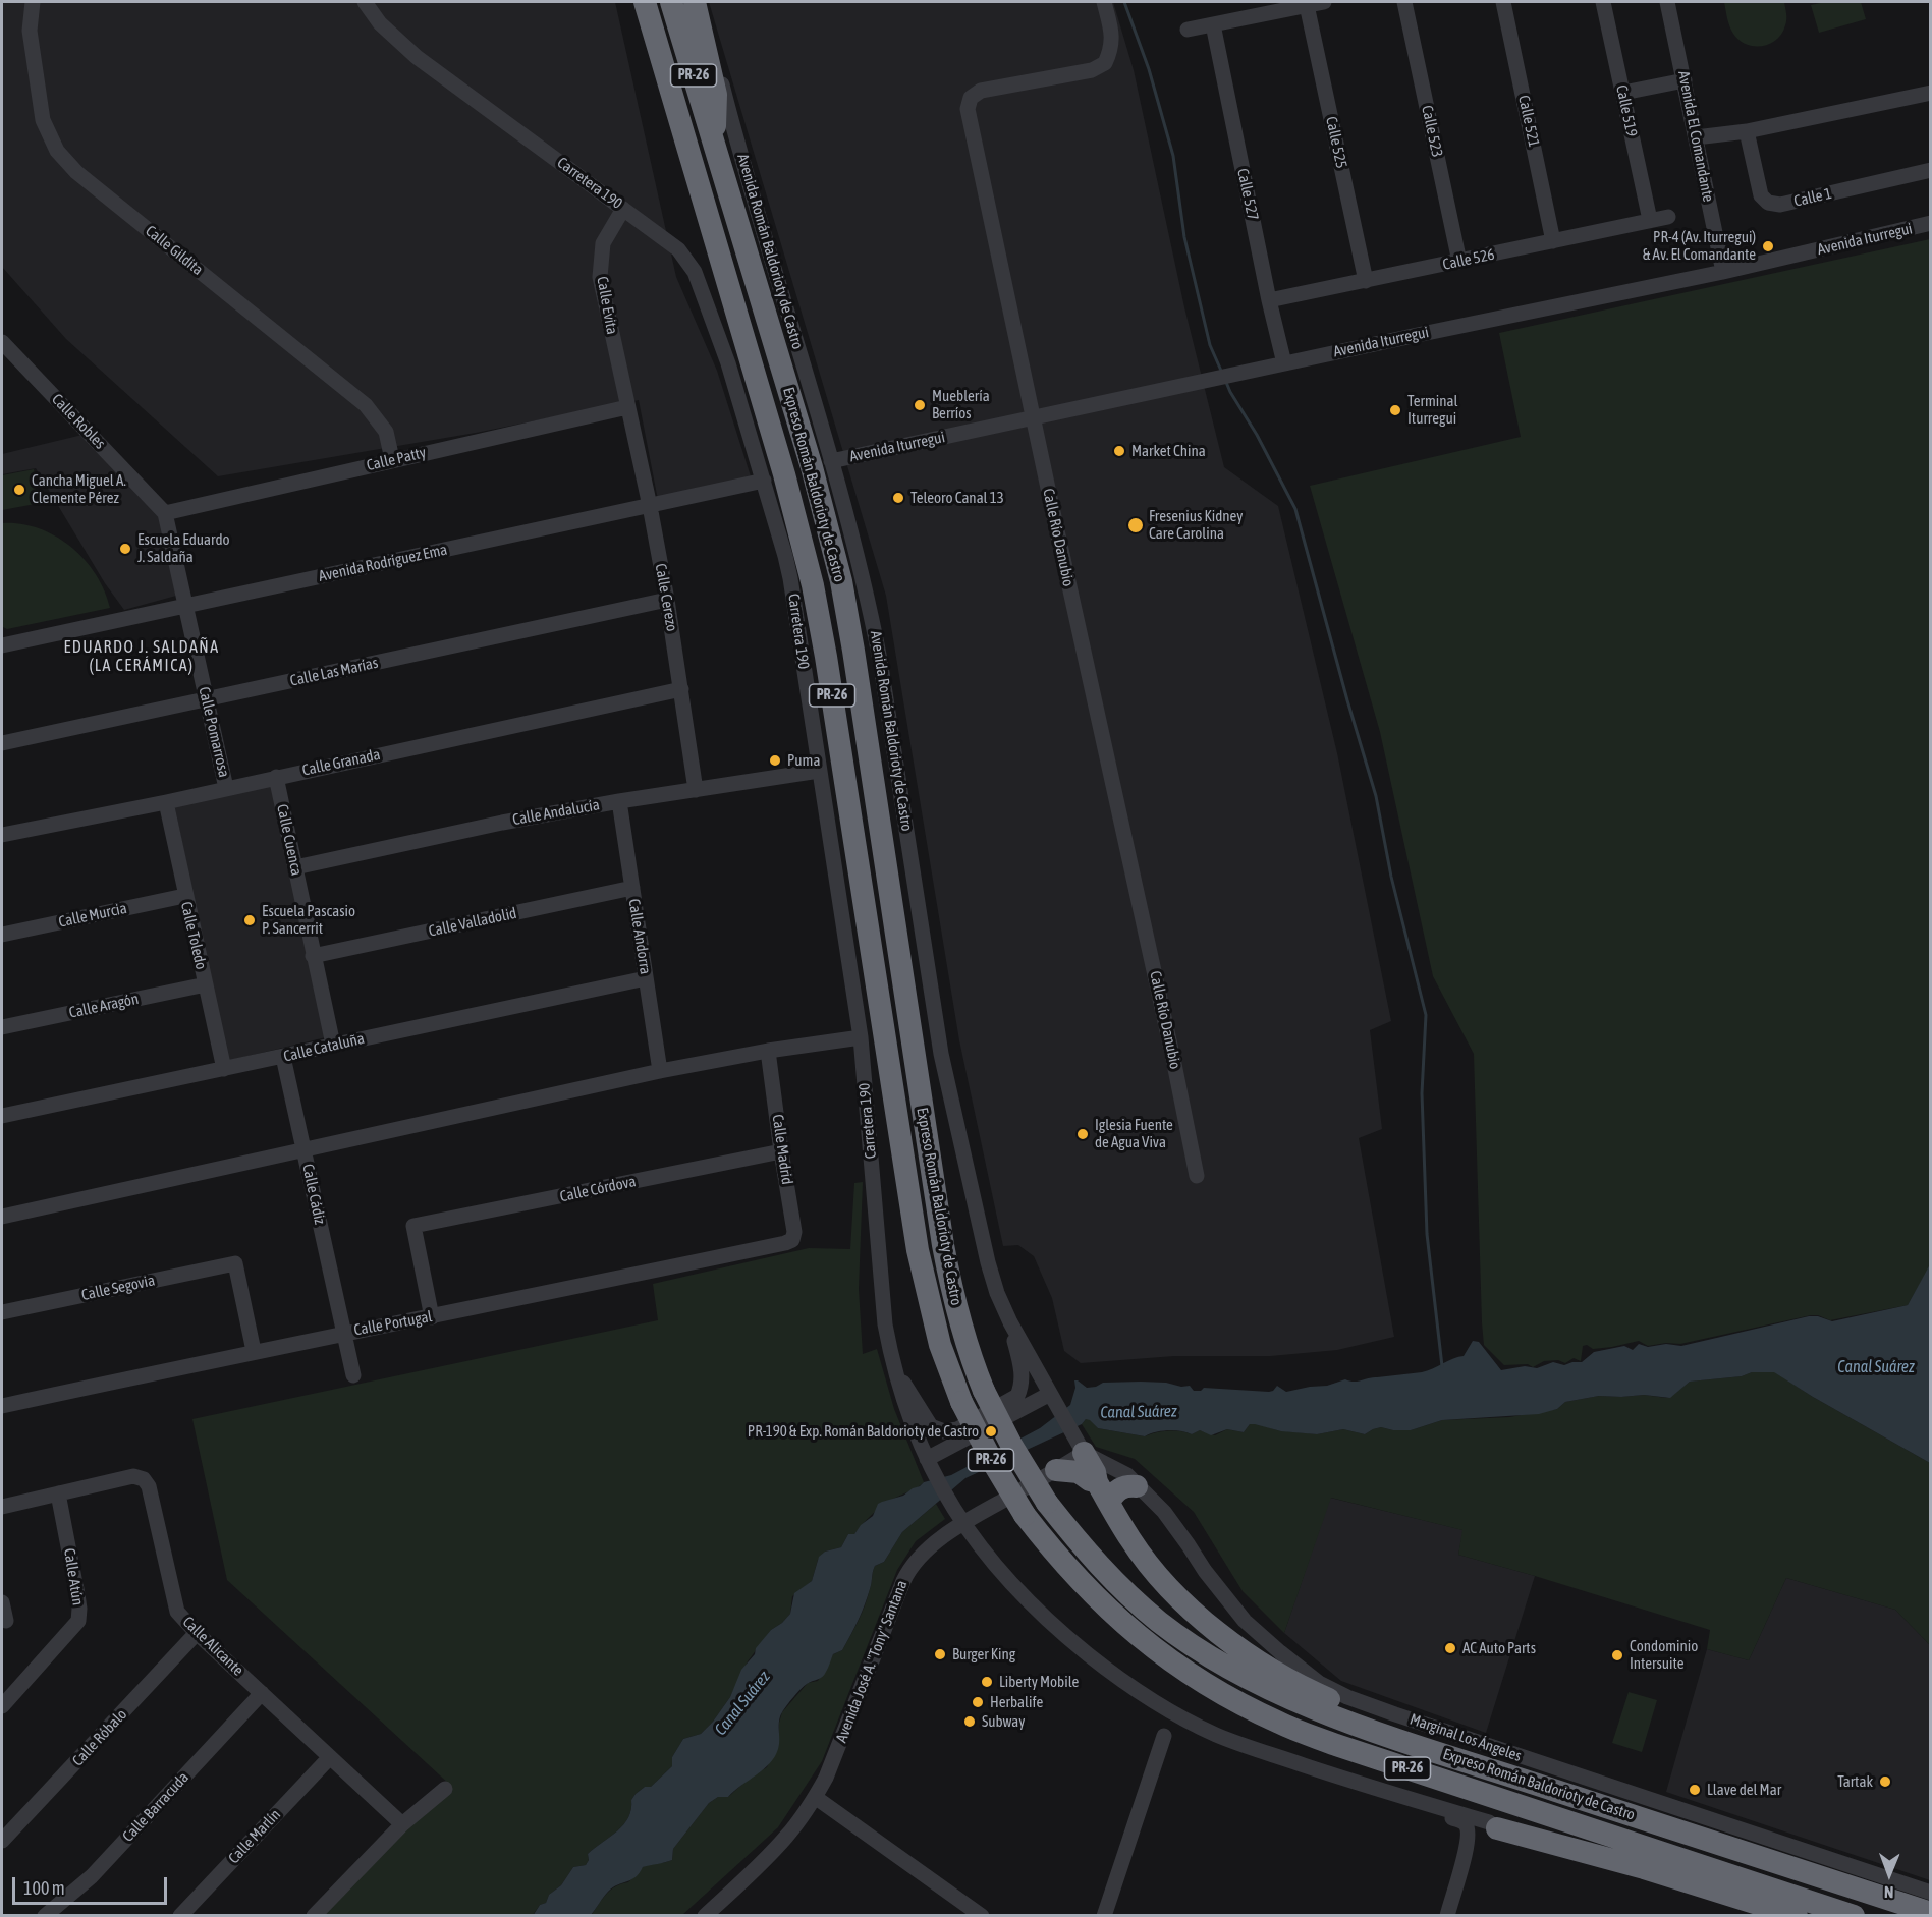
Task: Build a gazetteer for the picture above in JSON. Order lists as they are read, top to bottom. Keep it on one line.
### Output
{"streets":{"highway":["PR-26","Expreso Román Baldorioty de Castro"],"street":["Calle 519","Calle 521","Calle 523","Avenida El Comandante","Calle 525","Carretera 190","Calle 527","Calle 1","Avenida Iturregui","Calle Gildita","Avenida Román Baldorioty de Castro","Calle 526","Calle Evita","Calle Robles","Calle Patty","Calle Río Danubio","Avenida Rodríguez Ema","Calle Cerezo","Calle Las Marías","Calle Pomarrosa","Calle Granada","Calle Andalucía","Calle Cuenca","Calle Murcia","Calle Valladolid","Calle Toledo","Calle Andorra","Calle Aragón","Calle Cataluña","Calle Madrid","Calle Córdova","Calle Cádiz","Calle Segovia","Calle Portugal","Calle Atún","Calle Alicante","Avenida José A. \"Tony\" Santana","Calle Róbalo","Marginal Los Ángeles","Calle Barracuda","Calle Marlín"]},"crossings":[["Calle 519","Calle 526"],["Calle 521","Calle 526"],["Calle 523","Calle 526"],["Avenida El Comandante","Avenida Iturregui"],["Calle 525","Calle 526"],["Carretera 190","Calle Evita"],["Carretera 190","Avenida Rodríguez Ema"],["Carretera 190","Calle Andalucía"],["Carretera 190","Avenida José A. \"Tony\" Santana"],["Calle 527","Avenida Iturregui"],["Calle 527","Calle 526"],["Avenida Iturregui","Avenida Román Baldorioty de Castro"],["Avenida Iturregui","Calle Río Danubio"],["Calle Gildita","Calle Patty"],["Avenida Román Baldorioty de Castro","Avenida José A. \"Tony\" Santana"],["Avenida Román Baldorioty de Castro","Marginal Los Ángeles"],["Calle Evita","Calle Patty"],["Calle Evita","Calle Cerezo"],["Calle Robles","Calle Patty"],["Calle Patty","Calle Cerezo"],["Avenida Rodríguez Ema","Calle Cerezo"],["Avenida Rodríguez Ema","Calle Pomarrosa"],["Calle Cerezo","Calle Las Marías"],["Calle Cerezo","Calle Granada"],["Calle Cerezo","Calle Andalucía"],["Calle Las Marías","Calle Pomarrosa"],["Calle Pomarrosa","Calle Granada"],["Calle Granada","Calle Cuenca"],["Calle Granada","Calle Toledo"],["Calle Andalucía","Calle Cuenca"],["Calle Andalucía","Calle Andorra"],["Calle Cuenca","Calle Valladolid"],["Calle Cuenca","Calle Cataluña"],["Calle Murcia","Calle Toledo"],["Calle Valladolid","Calle Andorra"],["Calle Toledo","Calle Aragón"],["Calle Toledo","Calle Cataluña"],["Calle Andorra","Calle Cataluña"],["Calle Cataluña","Calle Cádiz"],["Calle Madrid","Calle Córdova"],["Calle Madrid","Calle Portugal"],["Calle Córdova","Calle Portugal"],["Calle Cádiz","Calle Portugal"],["Calle Segovia","Calle Portugal"],["Calle Atún","Calle Alicante"],["Calle Alicante","Calle Róbalo"],["Calle Alicante","Calle Barracuda"],["Calle Alicante","Calle Marlín"],["Avenida José A. \"Tony\" Santana","Marginal Los Ángeles"]],"districts":["EDUARDO J. SALDAÑA (LA CERÁMICA)"],"water":["Canal Suárez"],"places":["PR-4 (Av. Iturregui) & Av. El Comandante","Mueblería Berríos","Terminal Iturregui","Market China","Cancha Miguel A. Clemente Pérez","Teleoro Canal 13","Fresenius Kidney Care Carolina","Escuela Eduardo J. Saldaña","Puma","Escuela Pascasio P. Sancerrit","Iglesia Fuente de Agua Viva","PR-190 & Exp. Román Baldorioty de Castro","AC Auto Parts","Burger King","Condominio Intersuite","Liberty Mobile","Herbalife","Subway","Tartak","Llave del Mar"],"scale_bar":"100 m","north":"bottom"}
